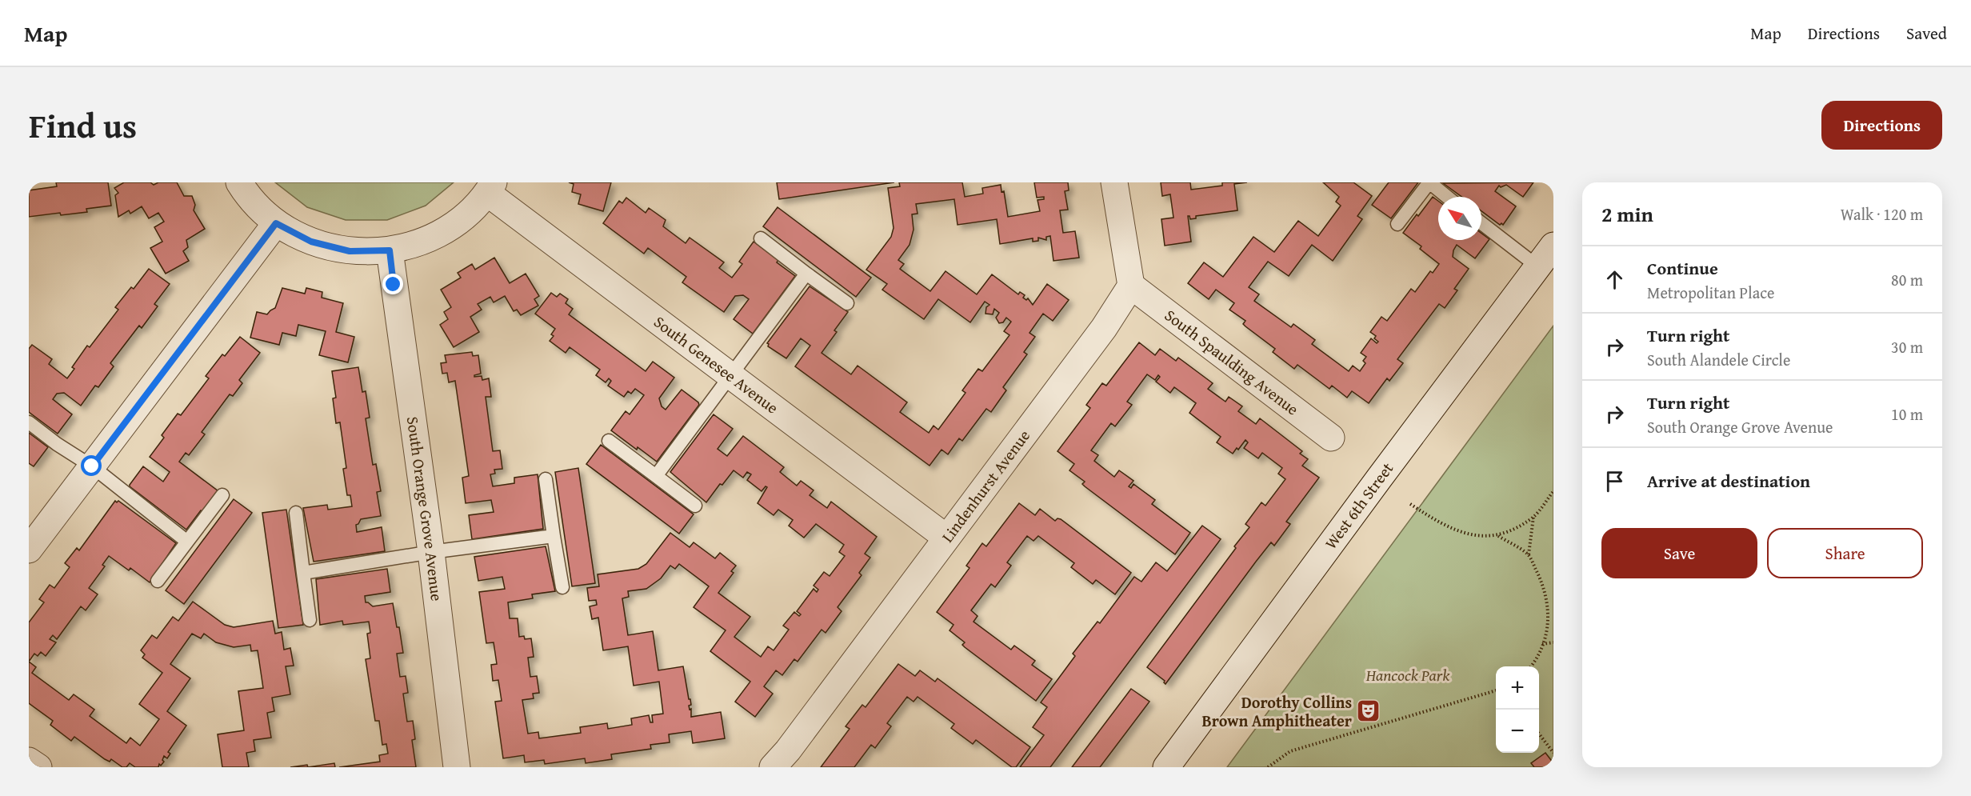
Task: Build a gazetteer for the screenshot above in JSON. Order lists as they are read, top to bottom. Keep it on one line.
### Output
{"streets":{"street":["South Spaulding Avenue","South Genesee Avenue","Lindenhurst Avenue","West 6th Street","South Orange Grove Avenue"]},"crossings":[["South Spaulding Avenue","Lindenhurst Avenue"],["South Genesee Avenue","Lindenhurst Avenue"]],"parks":["Hancock Park"],"places":{"theatre":["Dorothy Collins Brown Amphitheater"]},"north":"top left","page":{"header":"Map","nav":["Map","Directions","Saved"],"title":"Find us","buttons":["Directions",["Save","Share"]],"heading":["2 min","Walk · 120 m"],"list":[["Continue","Metropolitan Place","80 m"],["Turn right","South Alandele Circle","30 m"],["Turn right","South Orange Grove Avenue","10 m"],"Arrive at destination"],"map_buttons":["+","−"]}}
